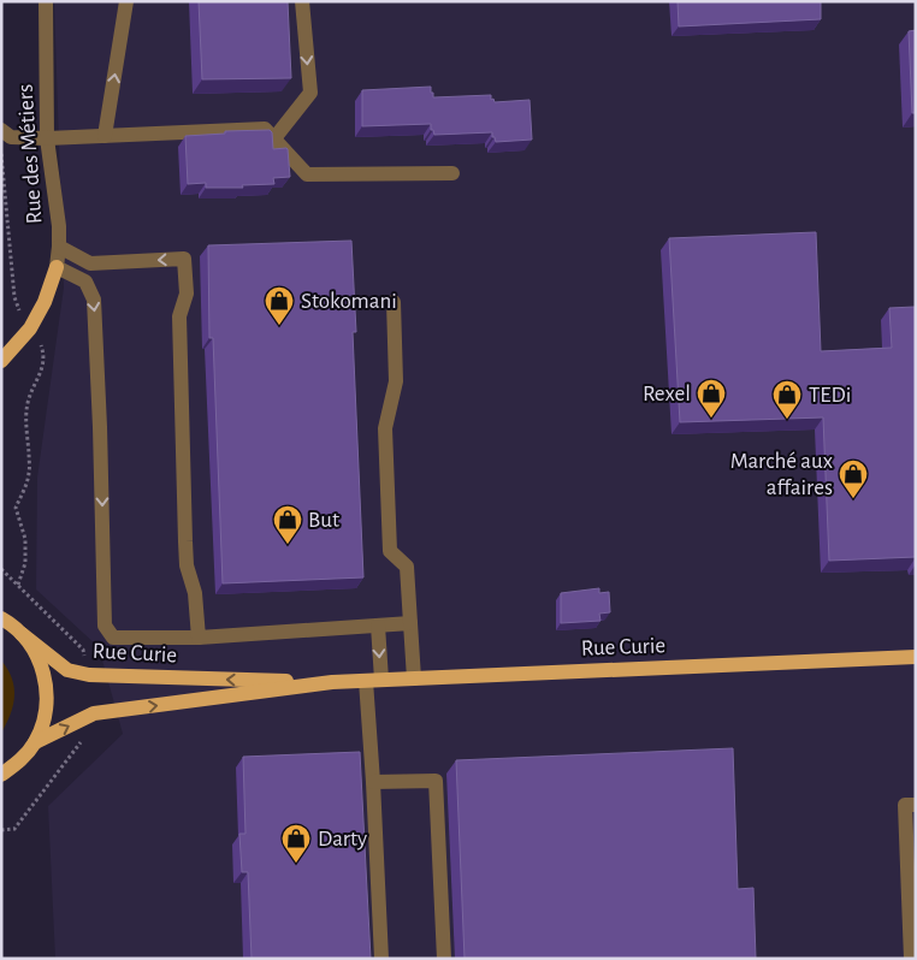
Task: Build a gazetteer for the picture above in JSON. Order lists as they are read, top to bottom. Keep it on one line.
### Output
{"streets":{"main road":["Rue Curie"],"street":["Rue des Métiers"]},"places":{"shop":["Stokomani","Rexel","TEDi","Marché aux affaires","But","Darty"]}}
